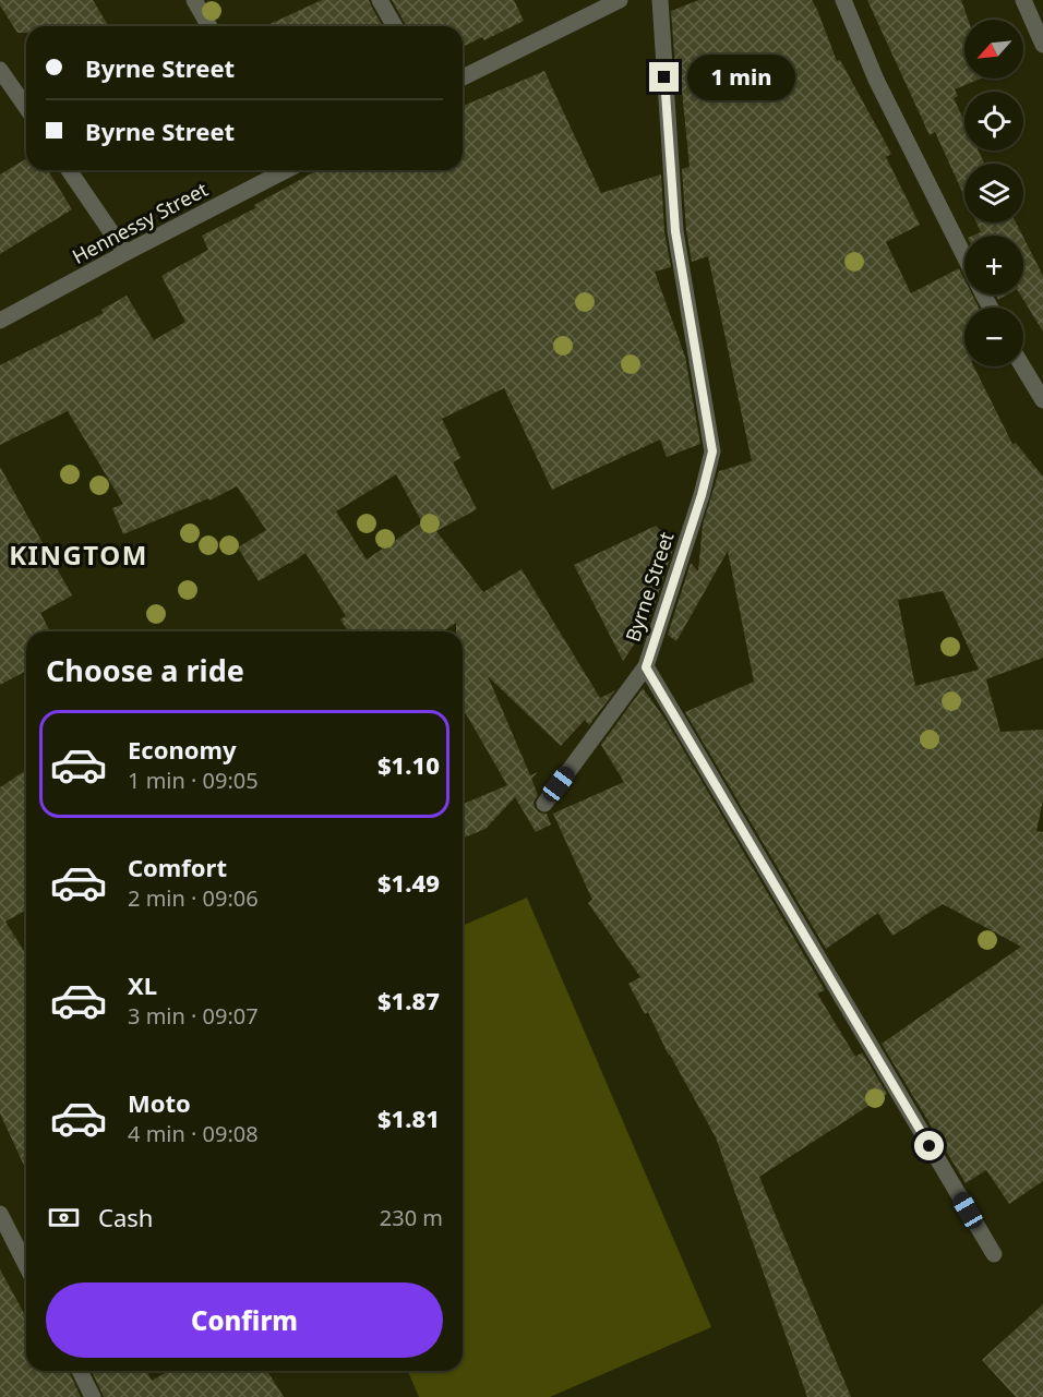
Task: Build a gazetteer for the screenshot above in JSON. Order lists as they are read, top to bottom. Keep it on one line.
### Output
{"streets":{"street":["Hennessy Street","Byrne Street"]},"districts":["KINGTOM"],"north":"bottom left","page":{"map_buttons":["+","−"],"banner":["Byrne Street","Byrne Street"],"bubble":"1 min","heading":"Choose a ride","list":[{"name":"Economy","note":"1 min · 09:05","value":"$1.10"},{"name":"Comfort","note":"2 min · 09:06","value":"$1.49"},{"name":"XL","note":"3 min · 09:07","value":"$1.87"},{"name":"Moto","note":"4 min · 09:08","value":"$1.81"}],"pay":["Cash","230 m"],"buttons":"Confirm"}}
